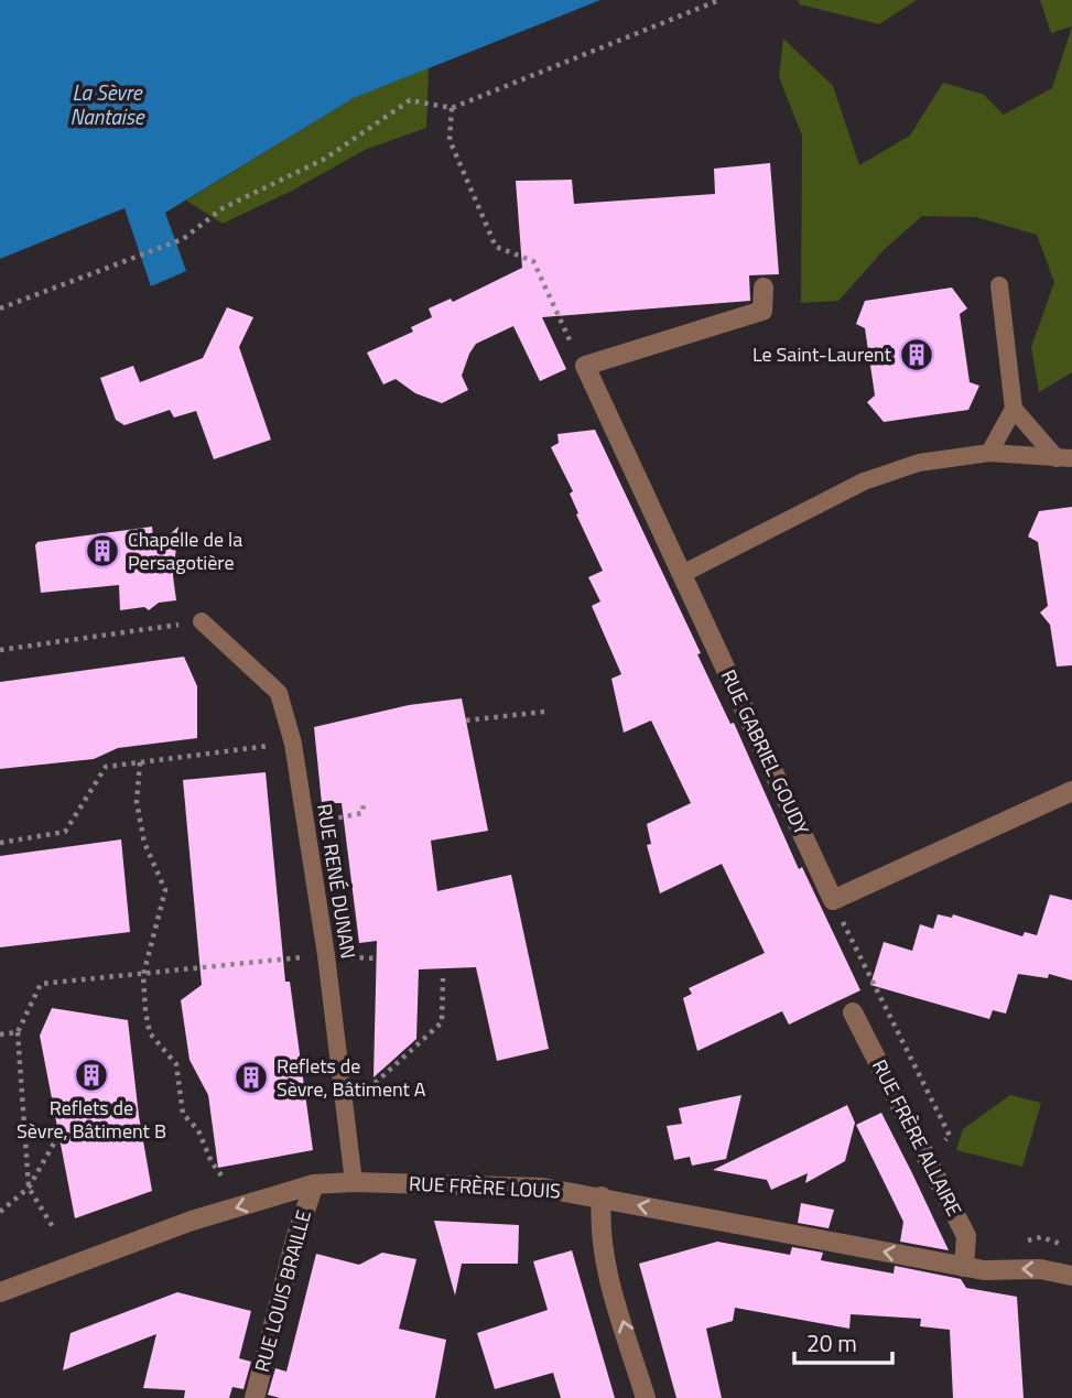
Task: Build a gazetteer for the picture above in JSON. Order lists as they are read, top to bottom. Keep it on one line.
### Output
{"streets":{"street":["RUE GABRIEL GOUDY","RUE FRÈRE ALLAIRE","RUE FRÈRE LOUIS","RUE LOUIS BRAILLE"],"lane":["RUE RENÉ DUNAN"]},"crossings":[["RUE RENÉ DUNAN","RUE FRÈRE LOUIS"],["RUE FRÈRE ALLAIRE","RUE FRÈRE LOUIS"],["RUE FRÈRE LOUIS","RUE LOUIS BRAILLE"]],"one_way":["RUE FRÈRE LOUIS"],"water":["La Sèvre Nantaise"],"places":{"building":["Le Saint-Laurent","Chapelle de la Persagotière","Reflets de Sèvre, Bâtiment B","Reflets de Sèvre, Bâtiment A"]},"scale_bar":"20 m"}
